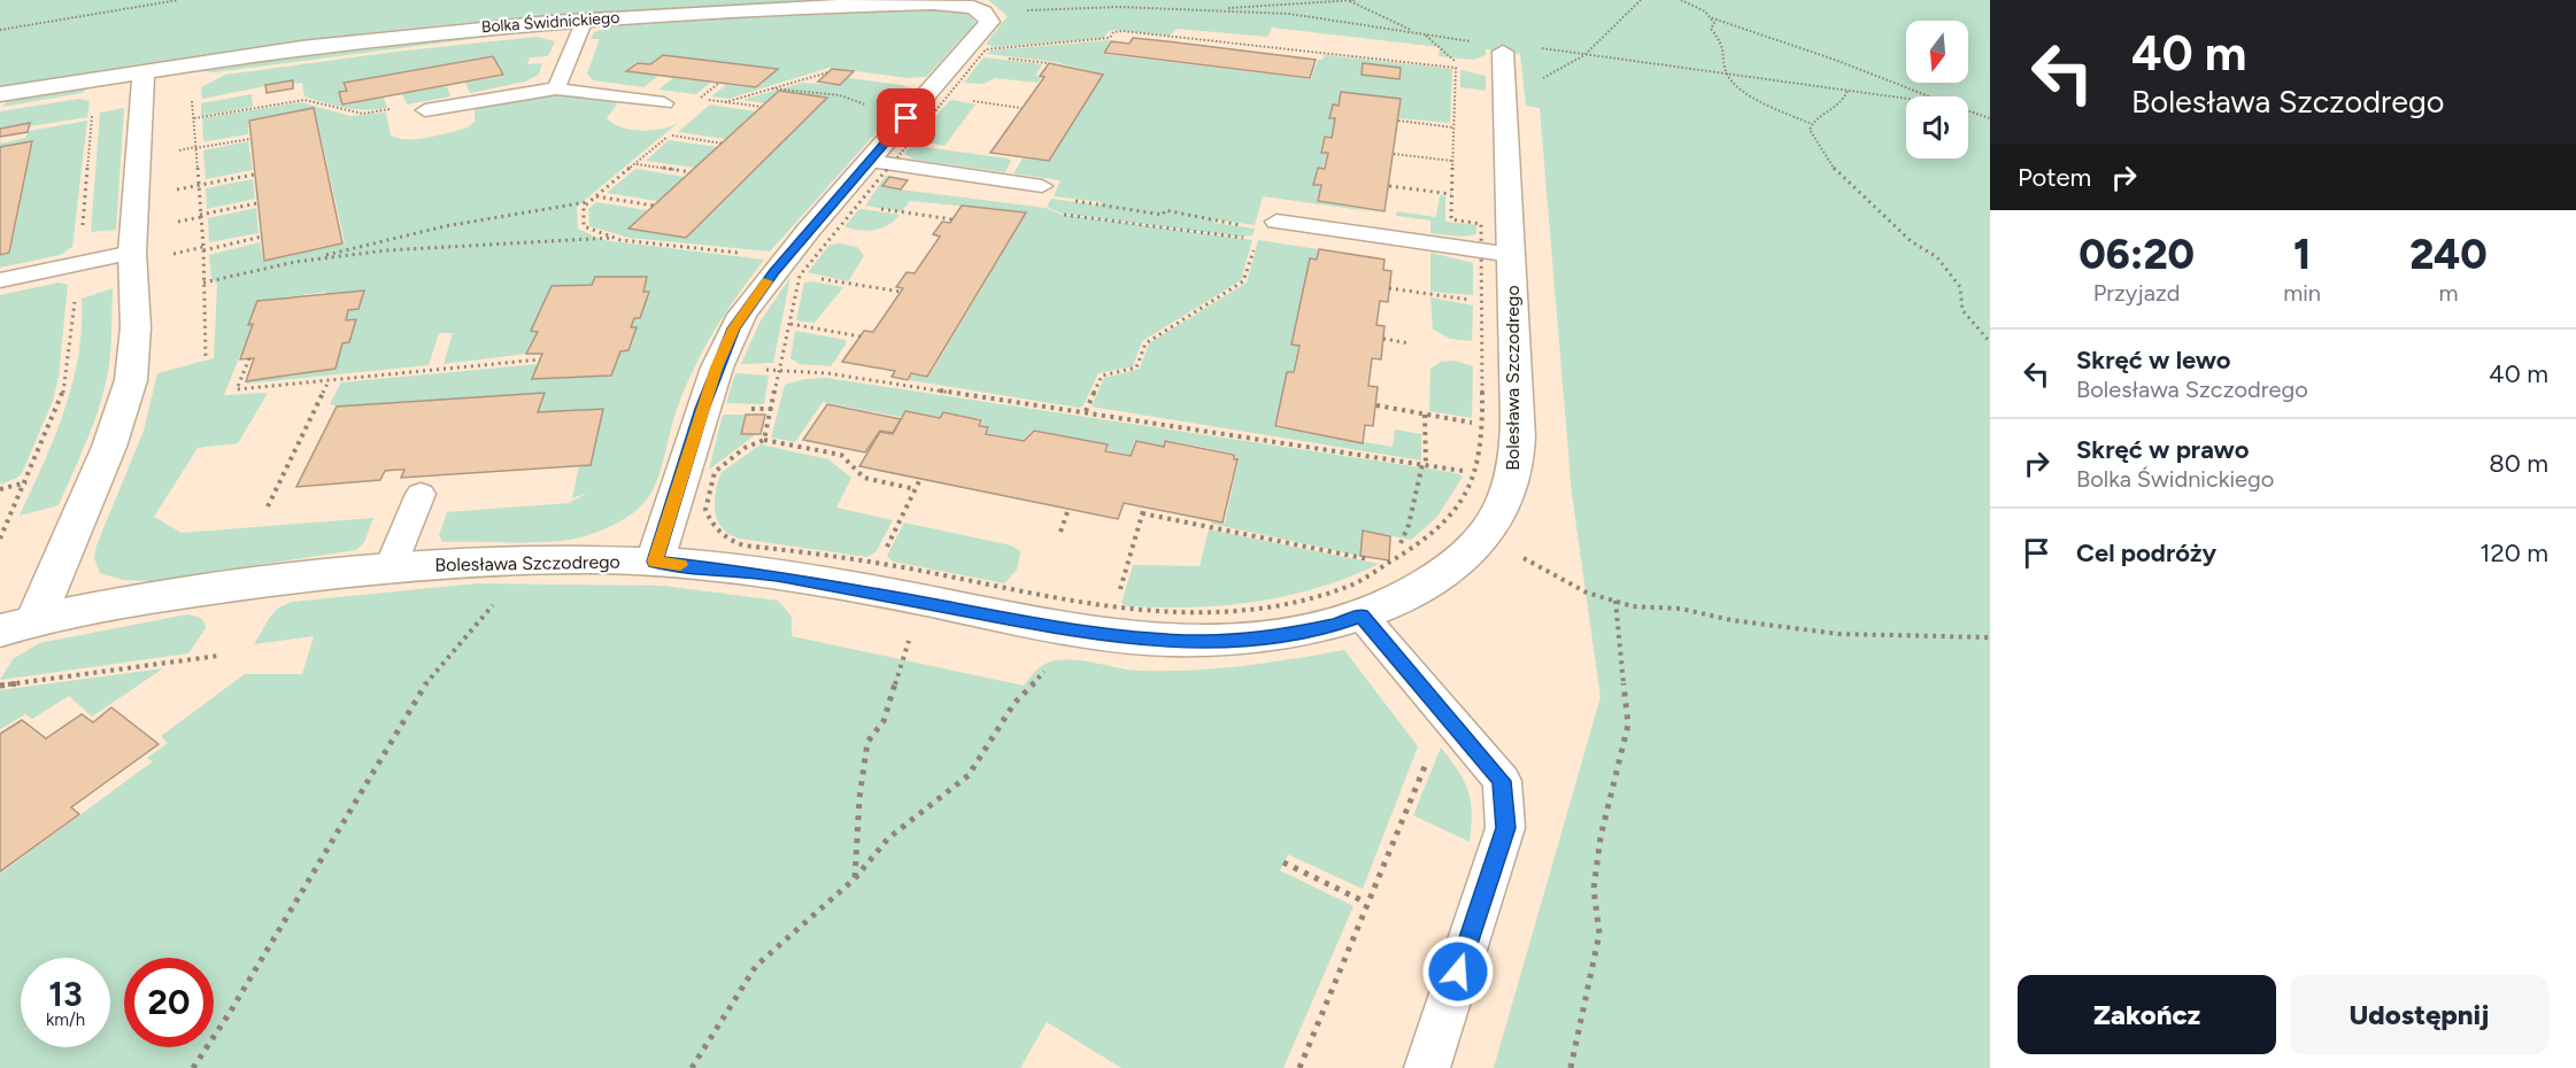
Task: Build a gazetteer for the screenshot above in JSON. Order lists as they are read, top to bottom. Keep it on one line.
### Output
{"streets":{"street":["Bolka Świdnickiego","Bolesława Szczodrego"]},"north":"bottom","page":{"turn":["40 m","Bolesława Szczodrego"],"then":"Potem","eta":["06:20","Przyjazd","1","min","240","m"],"list":[{"name":"Skręć w lewo","note":"Bolesława Szczodrego","value":"40 m"},{"name":"Skręć w prawo","note":"Bolka Świdnickiego","value":"80 m"},{"name":"Cel podróży","value":"120 m"}],"speed":"13 km/h","limit":"20","buttons":["Zakończ","Udostępnij"]}}
